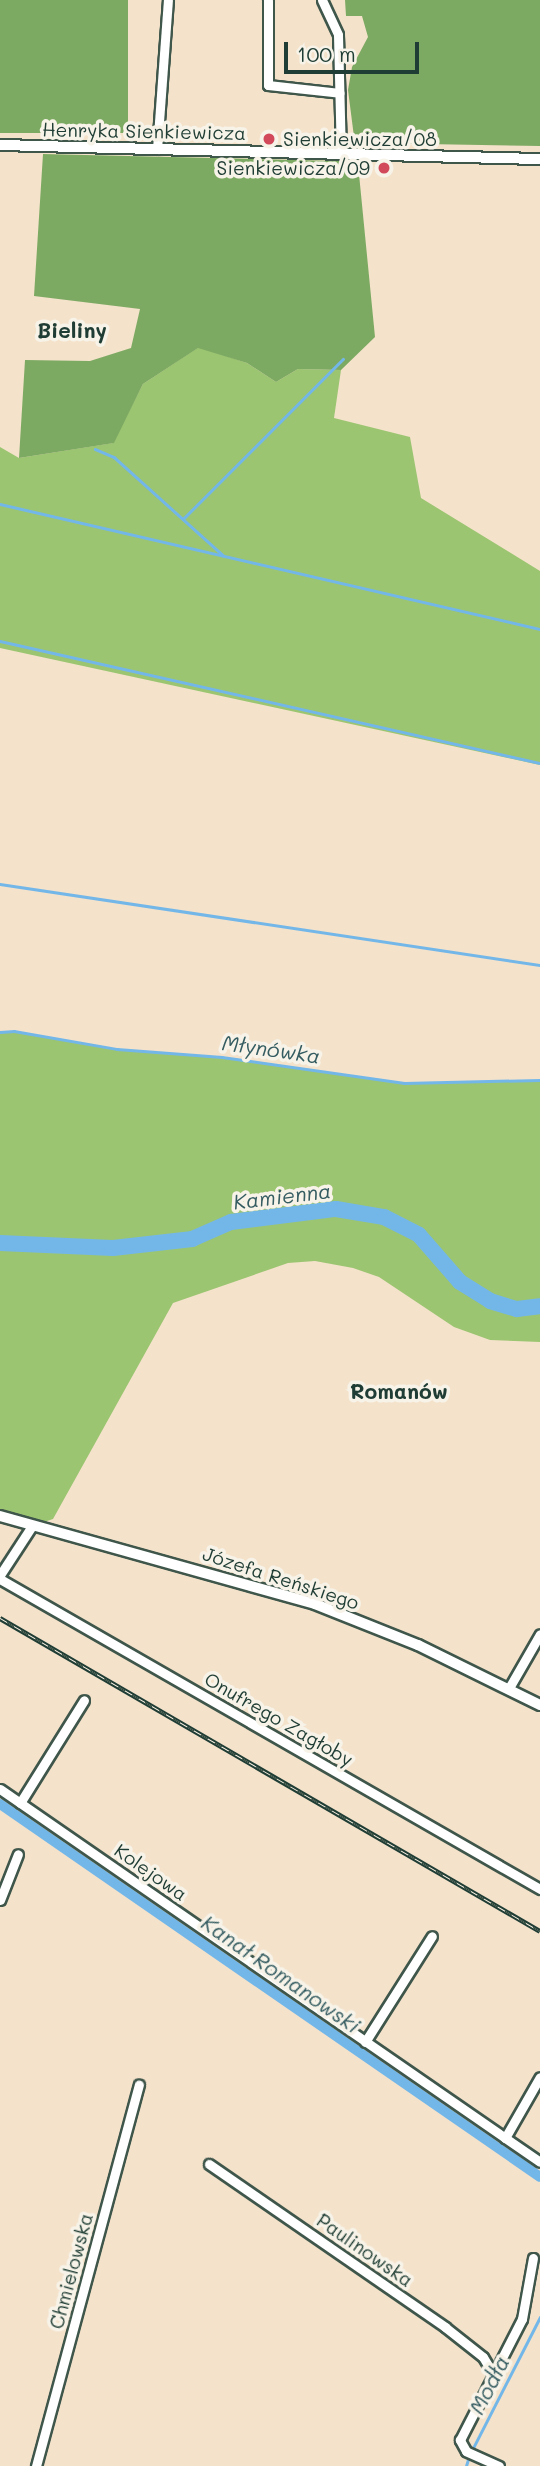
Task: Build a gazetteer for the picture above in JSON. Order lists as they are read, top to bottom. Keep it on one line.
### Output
{"streets":{"main road":["Henryka Sienkiewicza","Józefa Reńskiego"],"street":["Onufrego Zagłoby","Kolejowa","Paulinowska","Chmielowska"]},"districts":["Bieliny","Romanów"],"water":["Młynówka","Kamienna","Kanał Romanowski","Modła"],"places":["Sienkiewicza/08","Sienkiewicza/09"],"scale_bar":"100 m"}
